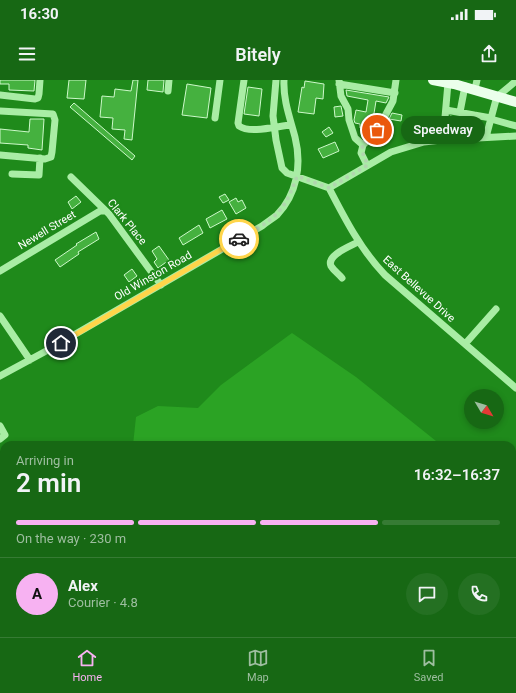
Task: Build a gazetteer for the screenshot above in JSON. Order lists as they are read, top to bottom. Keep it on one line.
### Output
{"streets":{"street":["Clark Place","Newell Street","Old Winston Road","East Bellevue Drive"]},"crossings":[["Clark Place","Newell Street"],["Clark Place","Old Winston Road"]],"places":["Speedway"],"north":"bottom right","page":{"status":"16:30","header":"Bitely","bubble":"Speedway","heading":["2 min","Arriving in","16:32–16:37"],"panel":["Alex","Courier · 4.8"],"bar":"On the way · 230 m","round":"A","tabs":["Home","Map","Saved"]}}
